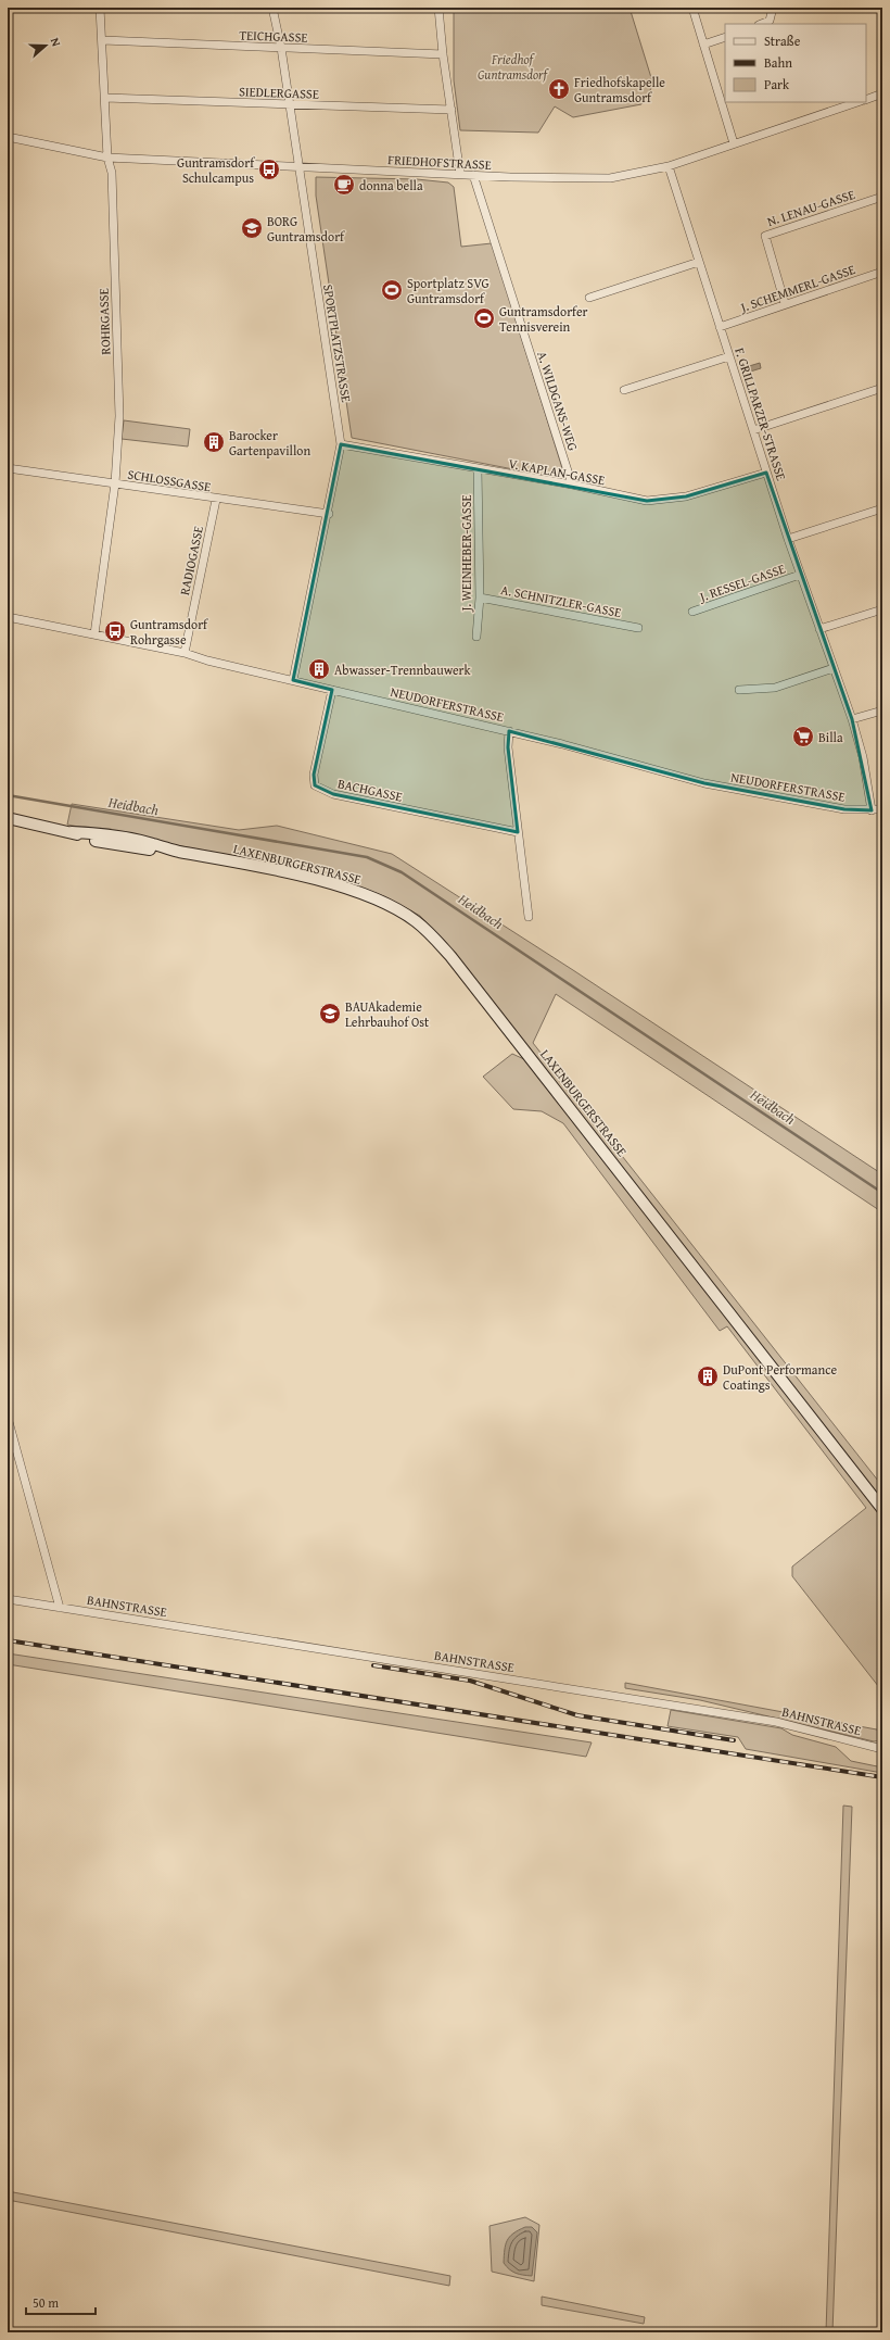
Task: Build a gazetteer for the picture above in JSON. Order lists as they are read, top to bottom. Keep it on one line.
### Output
{"streets":{"street":["TEICHGASSE","SIEDLERGASSE","FRIEDHOFSTRASSE","N. LENAU-GASSE","J. SCHEMMERL-GASSE","ROHRGASSE","SPORTPLATZSTRASSE","A. WILDGANS-WEG","F. GRILLPARZER-STRASSE","V. KAPLAN-GASSE","SCHLOSSGASSE","J. WEINHEBER-GASSE","RADIOGASSE","J. RESSEL-GASSE","A. SCHNITZLER-GASSE","NEUDORFERSTRASSE","BACHGASSE","LAXENBURGERSTRASSE","BAHNSTRASSE"]},"crossings":[["TEICHGASSE","ROHRGASSE"],["TEICHGASSE","SPORTPLATZSTRASSE"],["SIEDLERGASSE","ROHRGASSE"],["SIEDLERGASSE","SPORTPLATZSTRASSE"],["FRIEDHOFSTRASSE","ROHRGASSE"],["FRIEDHOFSTRASSE","SPORTPLATZSTRASSE"],["FRIEDHOFSTRASSE","A. WILDGANS-WEG"],["FRIEDHOFSTRASSE","F. GRILLPARZER-STRASSE"],["N. LENAU-GASSE","J. SCHEMMERL-GASSE"],["J. SCHEMMERL-GASSE","F. GRILLPARZER-STRASSE"],["ROHRGASSE","SCHLOSSGASSE"],["ROHRGASSE","NEUDORFERSTRASSE"],["SPORTPLATZSTRASSE","V. KAPLAN-GASSE"],["SPORTPLATZSTRASSE","SCHLOSSGASSE"],["SPORTPLATZSTRASSE","NEUDORFERSTRASSE"],["A. WILDGANS-WEG","V. KAPLAN-GASSE"],["F. GRILLPARZER-STRASSE","V. KAPLAN-GASSE"],["F. GRILLPARZER-STRASSE","J. RESSEL-GASSE"],["F. GRILLPARZER-STRASSE","NEUDORFERSTRASSE"],["V. KAPLAN-GASSE","J. WEINHEBER-GASSE"],["SCHLOSSGASSE","RADIOGASSE"],["J. WEINHEBER-GASSE","A. SCHNITZLER-GASSE"],["RADIOGASSE","NEUDORFERSTRASSE"],["NEUDORFERSTRASSE","BACHGASSE"]],"water":["Heidbach"],"parks":["Friedhof Guntramsdorf"],"places":{"church":["Friedhofskapelle Guntramsdorf"],"bus stop":["Guntramsdorf Schulcampus","Guntramsdorf Rohrgasse"],"cafe":["donna bella"],"school or university":["BORG Guntramsdorf","BAUAkademie Lehrbauhof Ost"],"sports":["Sportplatz SVG Guntramsdorf","Guntramsdorfer Tennisverein"],"building":["Barocker Gartenpavillon","Abwasser-Trennbauwerk","DuPont Performance Coatings"],"supermarket":["Billa"]},"legend":["Straße","Bahn","Park"],"scale_bar":"50 m","north":"right"}
